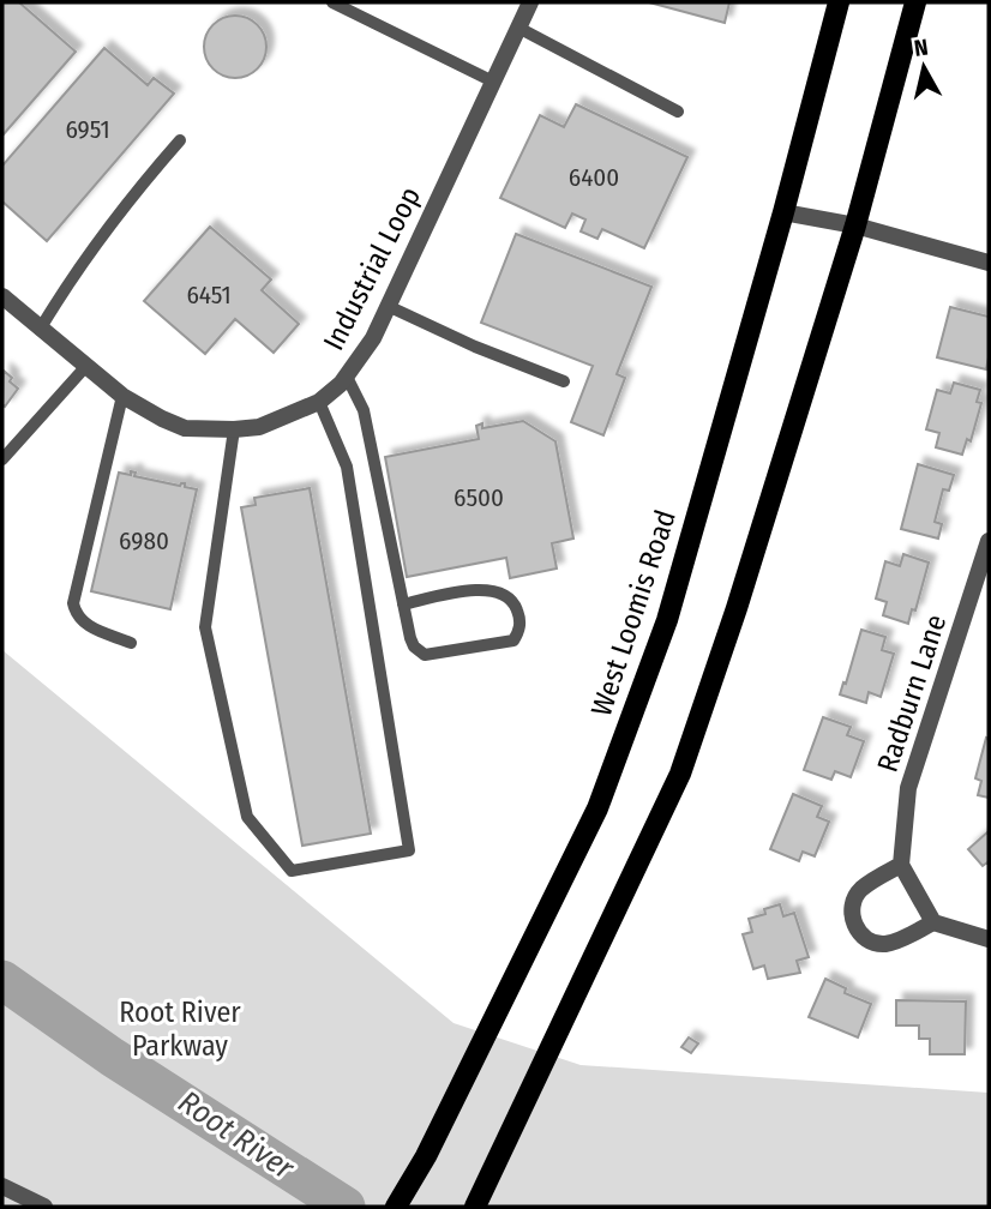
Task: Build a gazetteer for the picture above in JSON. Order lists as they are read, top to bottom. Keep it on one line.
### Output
{"streets":{"main road":["West Loomis Road"],"street":["Industrial Loop","Radburn Lane"]},"water":["Root River"],"parks":["Root River Parkway"],"house_numbers":["6951","6400","6451","6500","6980"],"north":"top"}
